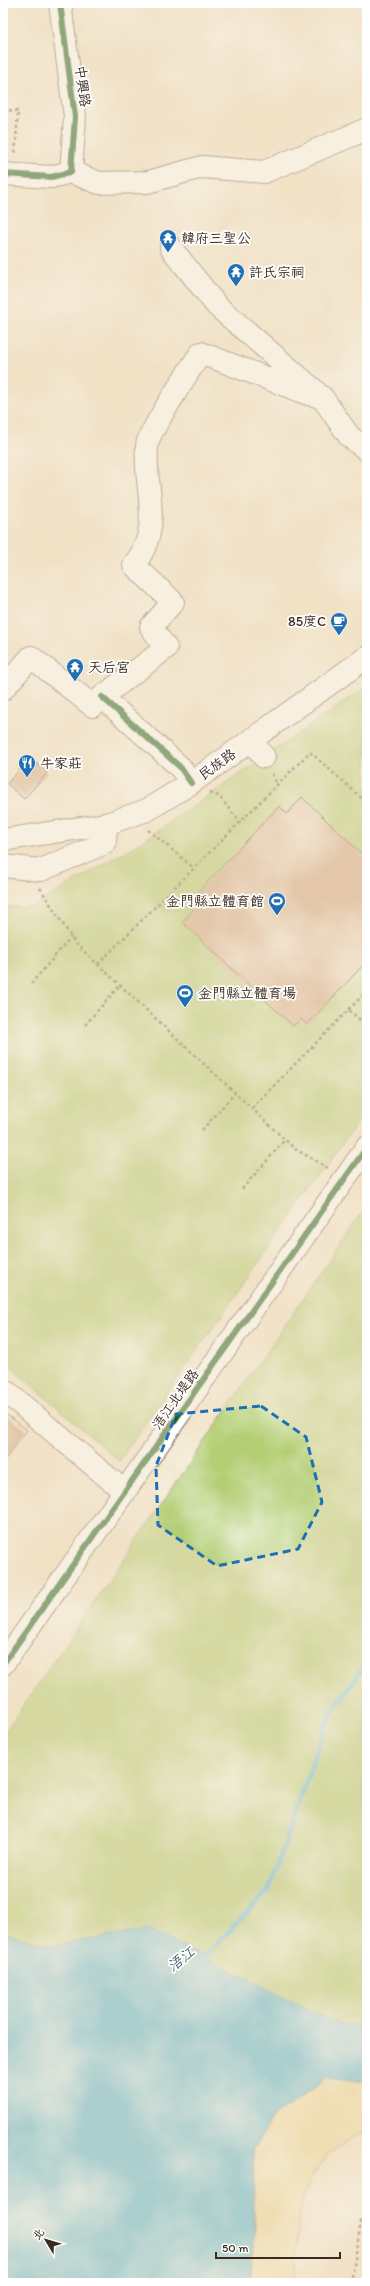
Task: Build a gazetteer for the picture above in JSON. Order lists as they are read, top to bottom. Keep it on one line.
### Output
{"streets":{"street":["中興路","民族路","浯江北堤路"]},"water":["浯江"],"places":{"temple":["韓府三聖公","許氏宗祠","天后宮"],"cafe":["85度C"],"restaurant":["牛家莊"],"sports":["金門縣立體育館","金門縣立體育場"]},"scale_bar":"50 m","north":"top left"}
